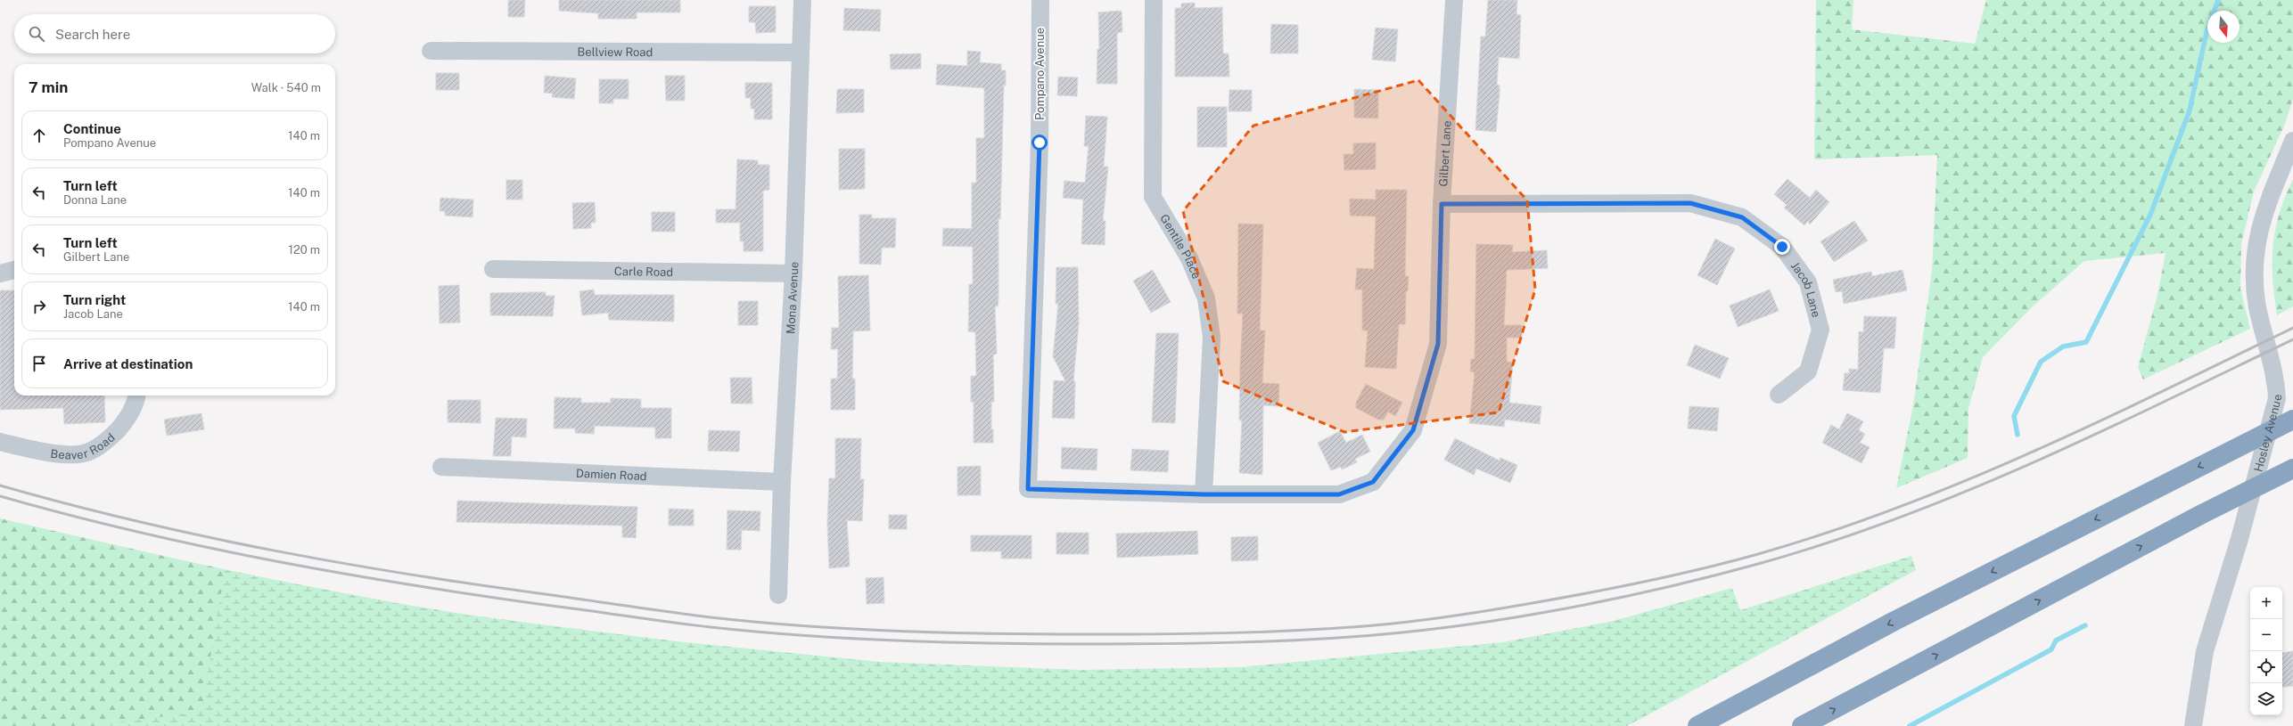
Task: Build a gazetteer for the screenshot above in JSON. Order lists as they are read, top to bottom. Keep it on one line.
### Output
{"streets":{"street":["Bellview Road","Pompano Avenue","Gilbert Lane","Gentile Place","Carle Road","Jacob Lane","Mona Avenue","Hosley Avenue","Beaver Road","Damien Road"]},"crossings":[["Bellview Road","Mona Avenue"],["Pompano Avenue","Gilbert Lane"],["Pompano Avenue","Gentile Place"],["Gilbert Lane","Gentile Place"],["Gilbert Lane","Jacob Lane"],["Carle Road","Mona Avenue"],["Mona Avenue","Damien Road"]],"north":"bottom","page":{"search":"Search here","heading":["7 min","Walk · 540 m"],"list":[["Continue","Pompano Avenue","140 m"],["Turn left","Donna Lane","140 m"],["Turn left","Gilbert Lane","120 m"],["Turn right","Jacob Lane","140 m"],"Arrive at destination"],"map_buttons":["+","−"]}}
